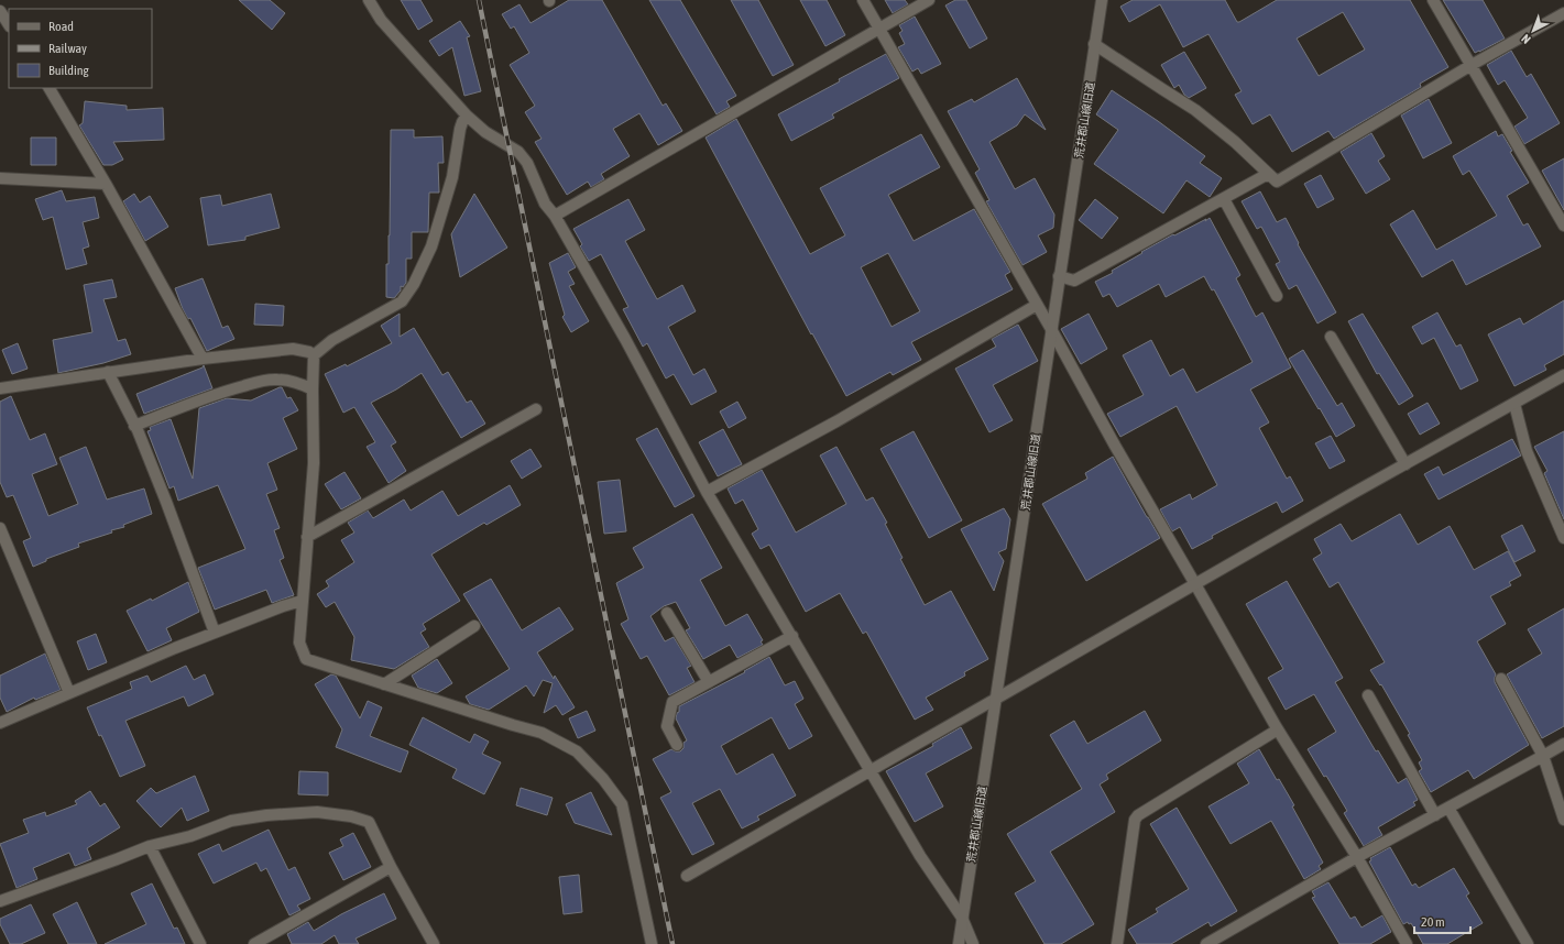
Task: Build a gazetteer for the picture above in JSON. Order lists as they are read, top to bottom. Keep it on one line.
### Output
{"streets":{"street":["荒井郡山線旧道"]},"legend":["Road","Railway","Building"],"scale_bar":"20 m","north":"bottom left"}
